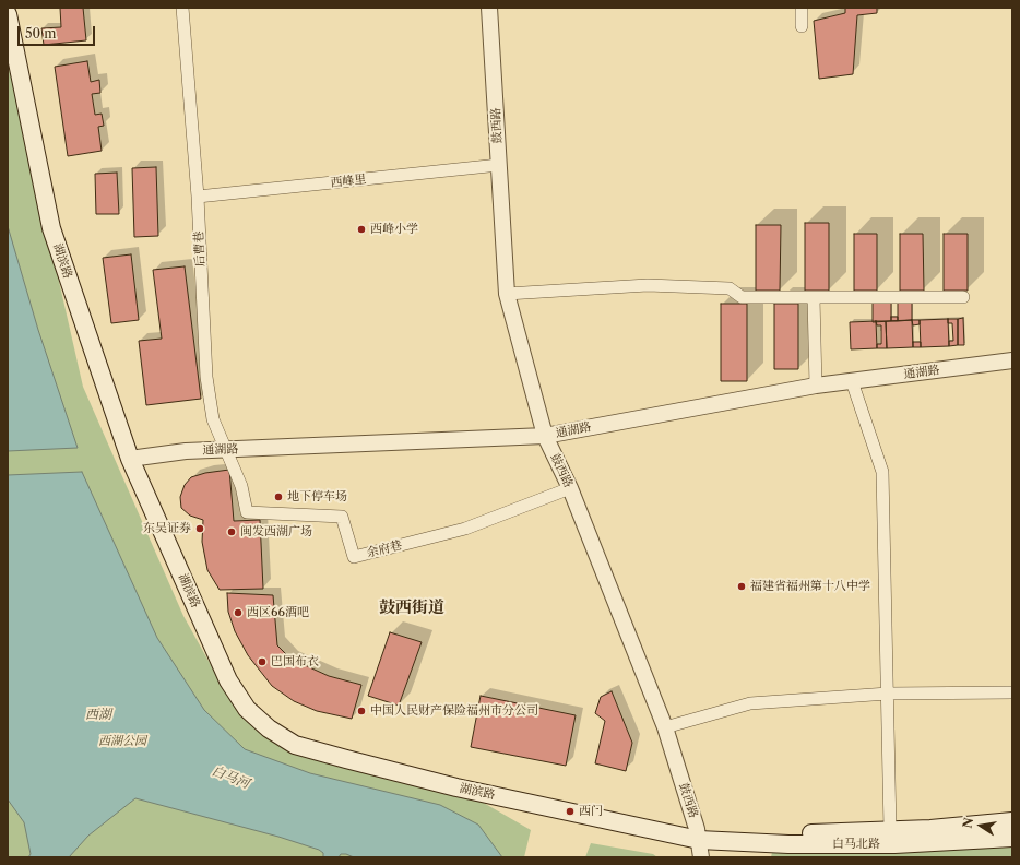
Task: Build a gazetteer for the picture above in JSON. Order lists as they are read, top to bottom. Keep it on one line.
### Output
{"streets":{"main road":["湖滨路","白马北路"],"street":["鼓西路","西峰里","后曹巷","通湖路","余府巷"]},"crossings":[["鼓西路","西峰里"],["鼓西路","湖滨路"],["鼓西路","通湖路"],["鼓西路","余府巷"],["鼓西路","白马北路"],["西峰里","后曹巷"],["后曹巷","通湖路"],["后曹巷","余府巷"],["湖滨路","通湖路"],["湖滨路","白马北路"]],"districts":["鼓西街道"],"water":["西湖","白马河"],"parks":["西湖公园"],"places":["西峰小学","地下停车场","东吴证券","闽发西湖广场","福建省福州第十八中学","西区66酒吧","巴国布衣","中国人民财产保险福州市分公司","西门"],"scale_bar":"50 m","north":"left"}
